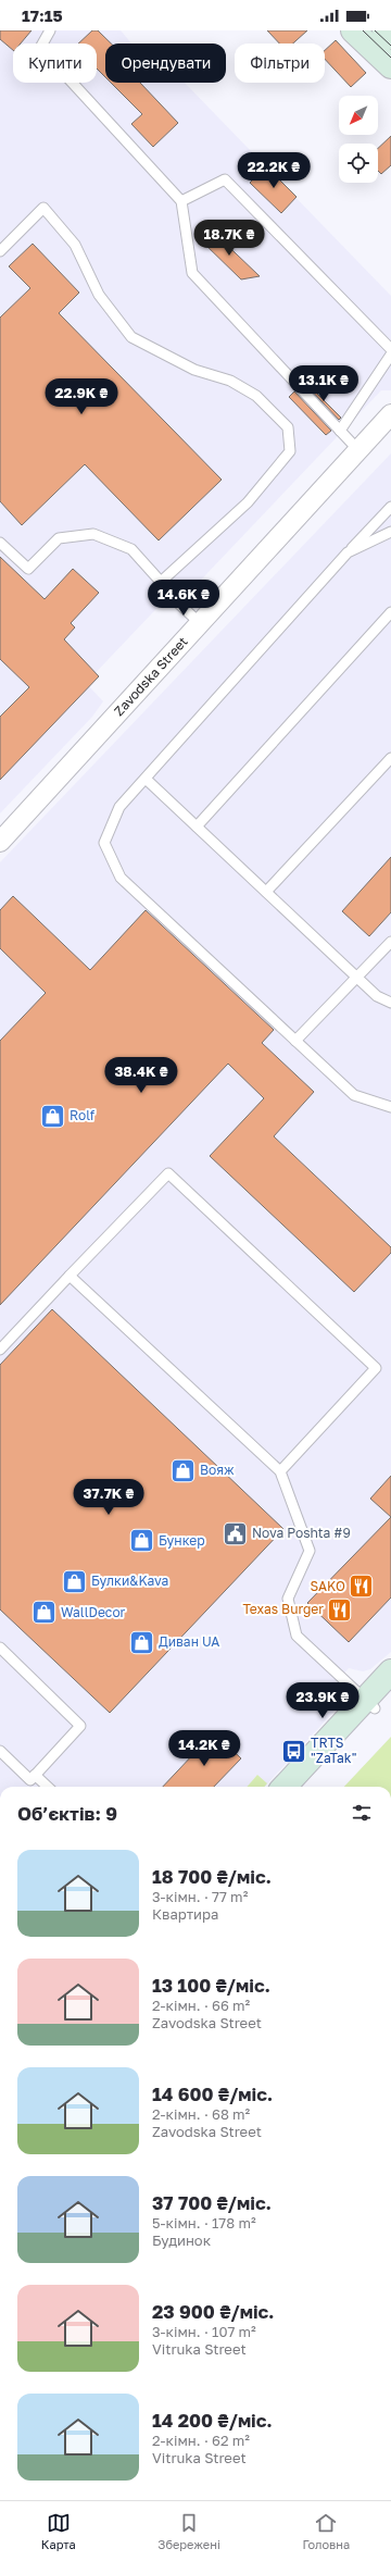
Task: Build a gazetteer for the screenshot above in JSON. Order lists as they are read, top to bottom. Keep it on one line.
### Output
{"streets":{"street":["Zavodska Street"]},"places":{"shop":["Rolf","Вояж","Бункер","Булки&Kava","WallDecor","Диван UA"],"public building":["Nova Poshta #9"],"restaurant":["SAKO","Texas Burger"],"bus stop":["TRTS \"ZaTak\""]},"north":"bottom left","page":{"status":"17:15","chip":["Купити","Орендувати","Фільтри"],"price":["22.2K ₴","18.7K ₴","13.1K ₴","22.9K ₴","14.6K ₴","38.4K ₴","37.7K ₴","23.9K ₴","14.2K ₴"],"heading":"Об’єктів: 9","list":[{"name":"18 700 ₴/міс.","note":"3-кімн. · 77 m² · Квартира"},{"name":"13 100 ₴/міс.","note":"2-кімн. · 66 m² · Zavodska Street"},{"name":"14 600 ₴/міс.","note":"2-кімн. · 68 m² · Zavodska Street"},{"name":"37 700 ₴/міс.","note":"5-кімн. · 178 m² · Будинок"},{"name":"23 900 ₴/міс.","note":"3-кімн. · 107 m² · Vitruka Street"},{"name":"14 200 ₴/міс.","note":"2-кімн. · 62 m² · Vitruka Street"}],"tabs":["Карта","Збережені","Головна"]}}
